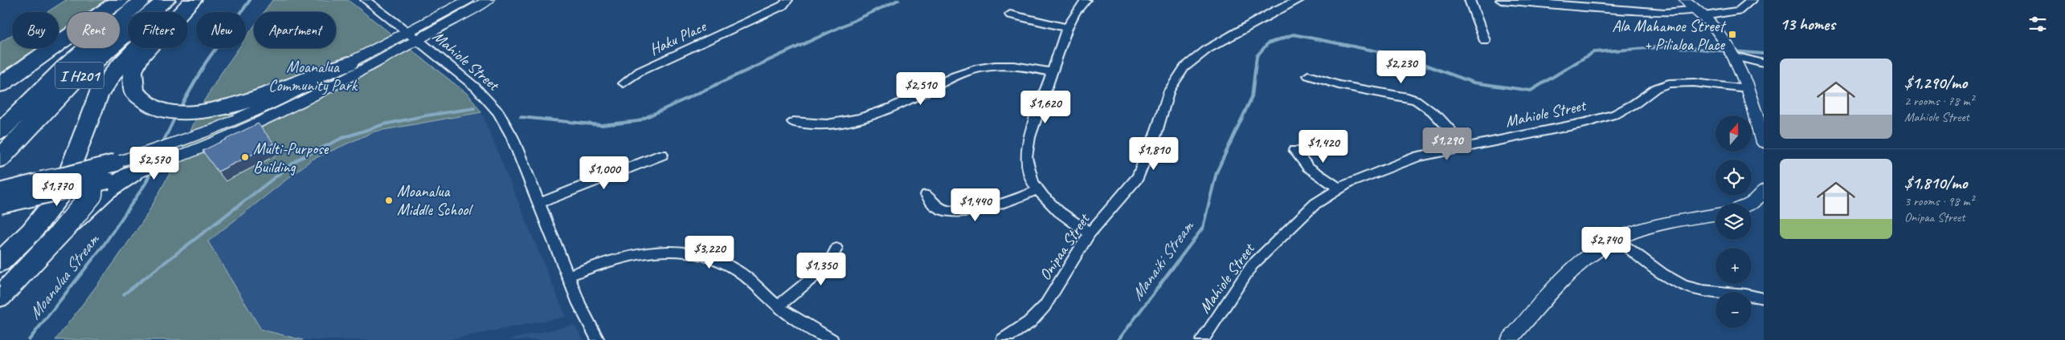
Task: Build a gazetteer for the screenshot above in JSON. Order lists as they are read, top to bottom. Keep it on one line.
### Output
{"streets":{"highway":["I H201"],"street":["Haku Place","Mahiole Street","Onipaa Street"]},"water":["Manaiki Stream","Moanalua Stream"],"parks":["Moanalua Community Park"],"places":{"transit":["Ala Mahamoe Street + Pilialoa Place"],"other":["Multi-Purpose Building","Moanalua Middle School"]},"north":"top","page":{"heading":"13 homes","chip":["Buy","Rent","Filters","New","Apartment"],"list":[{"name":"$1,290/mo","note":"2 rooms · 78 m² · Mahiole Street"},{"name":"$1,810/mo","note":"3 rooms · 98 m² · Onipaa Street"}],"price":["$2,230","$2,510","$1,620","$1,290","$1,420","$1,810","$2,570","$1,000","$1,770","$1,440","$2,740","$3,220","$1,350"],"map_buttons":["+","−"]}}
